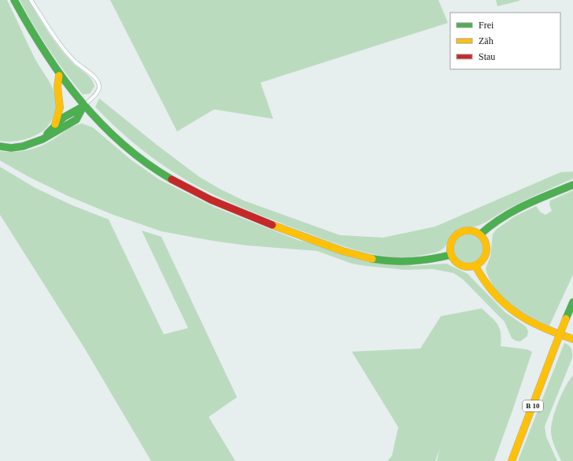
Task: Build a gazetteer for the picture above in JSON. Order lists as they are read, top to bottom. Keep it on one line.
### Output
{"streets":{"main road":["B 10"]},"legend":["Frei","Zäh","Stau"]}
